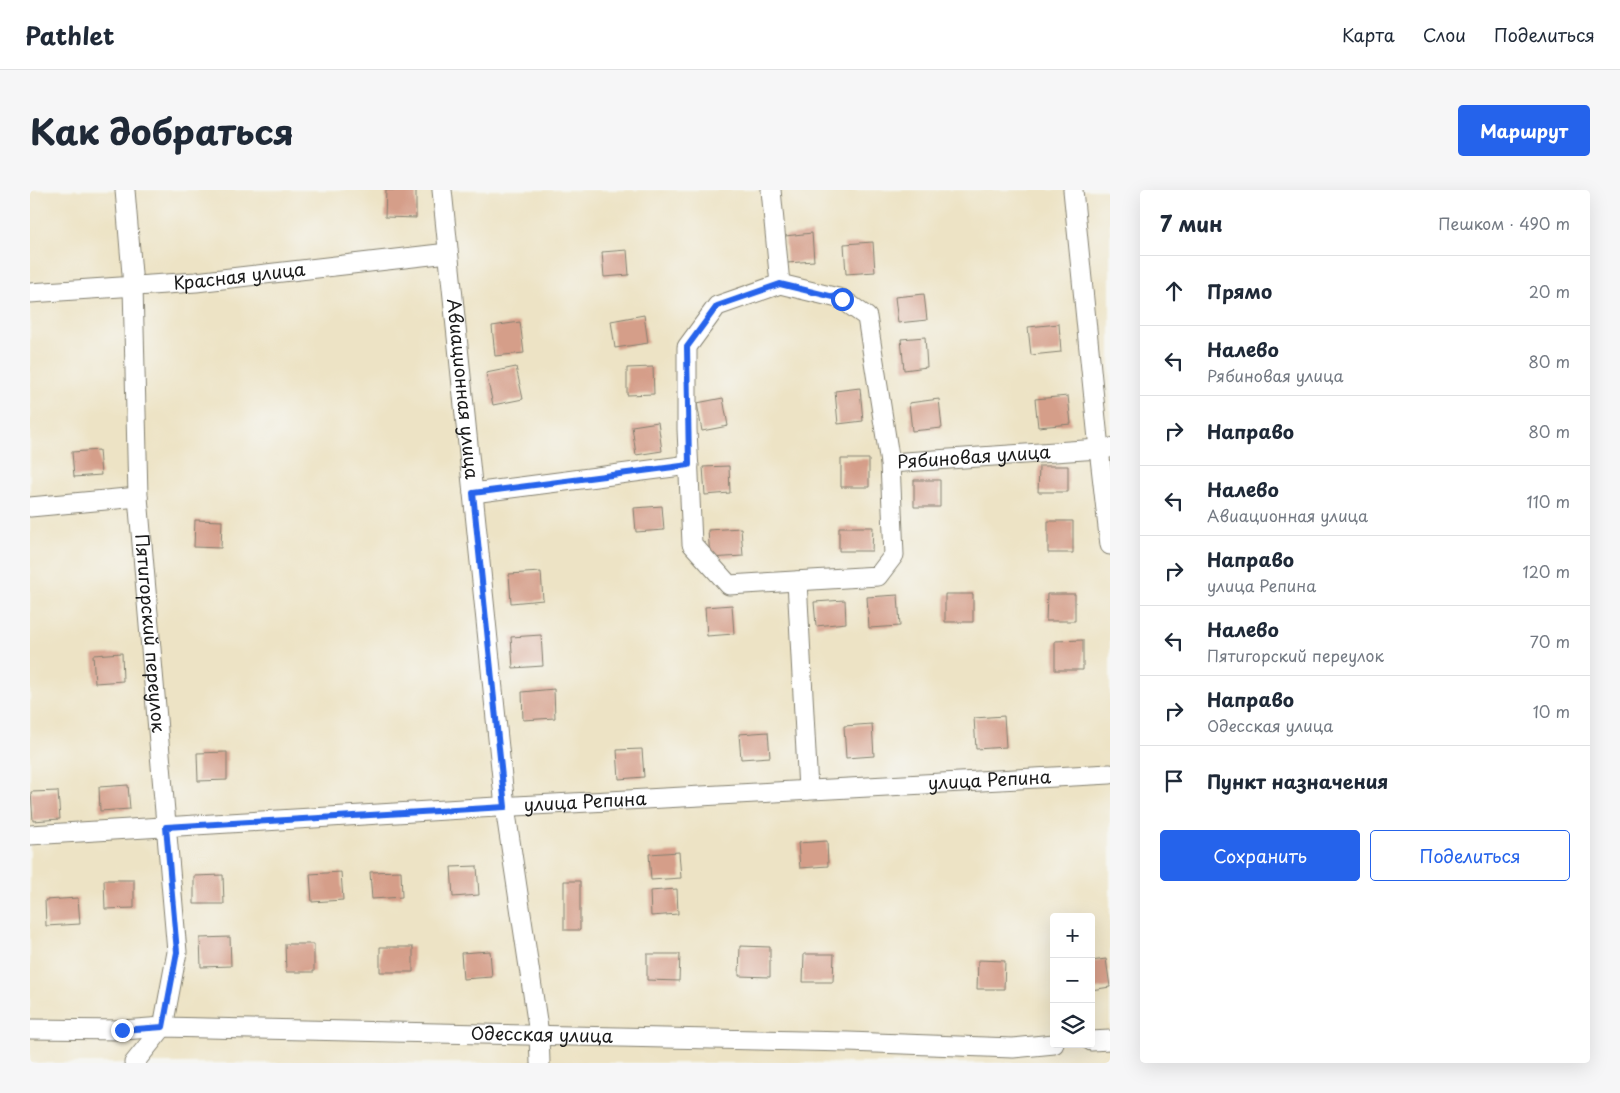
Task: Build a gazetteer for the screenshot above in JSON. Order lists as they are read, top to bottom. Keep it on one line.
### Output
{"streets":{"street":["Красная улица","Авиационная улица","Рябиновая улица","Пятигорский переулок","улица Репина","Одесская улица"]},"crossings":[["Красная улица","Авиационная улица"],["Красная улица","Пятигорский переулок"],["Авиационная улица","улица Репина"],["Авиационная улица","Одесская улица"],["Пятигорский переулок","улица Репина"],["Пятигорский переулок","Одесская улица"]],"page":{"header":"Pathlet","nav":["Карта","Слои","Поделиться"],"title":"Как добраться","buttons":["Маршрут",["Сохранить","Поделиться"]],"heading":["7 мин","Пешком · 490 m"],"list":[["Прямо","20 m"],["Налево","Рябиновая улица","80 m"],["Направо","80 m"],["Налево","Авиационная улица","110 m"],["Направо","улица Репина","120 m"],["Налево","Пятигорский переулок","70 m"],["Направо","Одесская улица","10 m"],"Пункт назначения"],"map_buttons":["+","−"]}}
